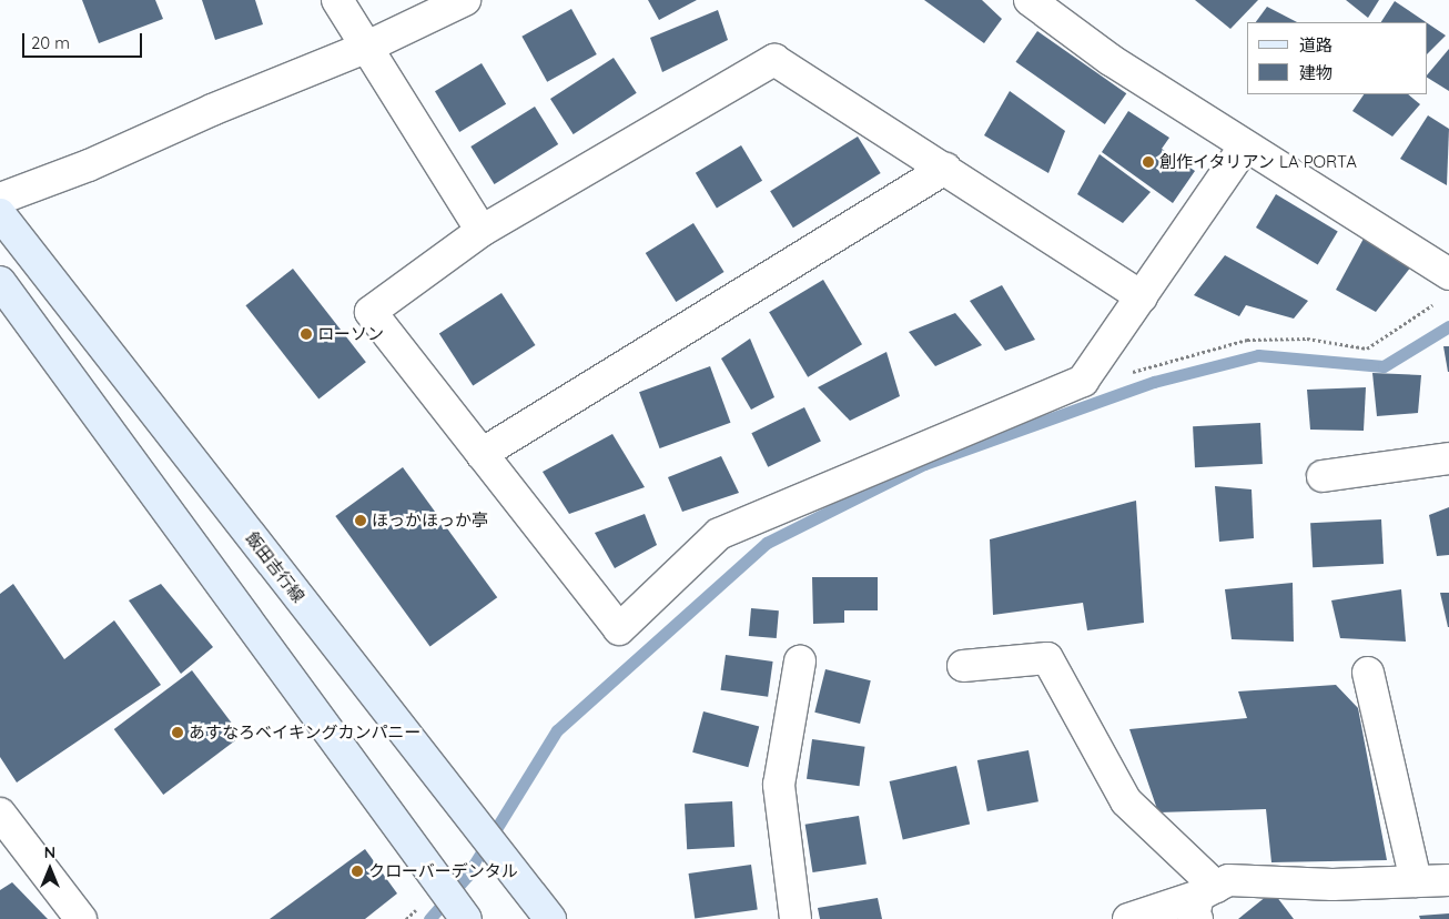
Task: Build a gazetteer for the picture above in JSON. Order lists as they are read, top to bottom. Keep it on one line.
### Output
{"streets":{"main road":["飯田吉行線"]},"places":["創作イタリアン LA PORTA","ローソン","ほっかほっか亭","あすなろベイキングカンパニー","クローバーデンタル"],"legend":["道路","建物"],"scale_bar":"20 m","north":"top"}
